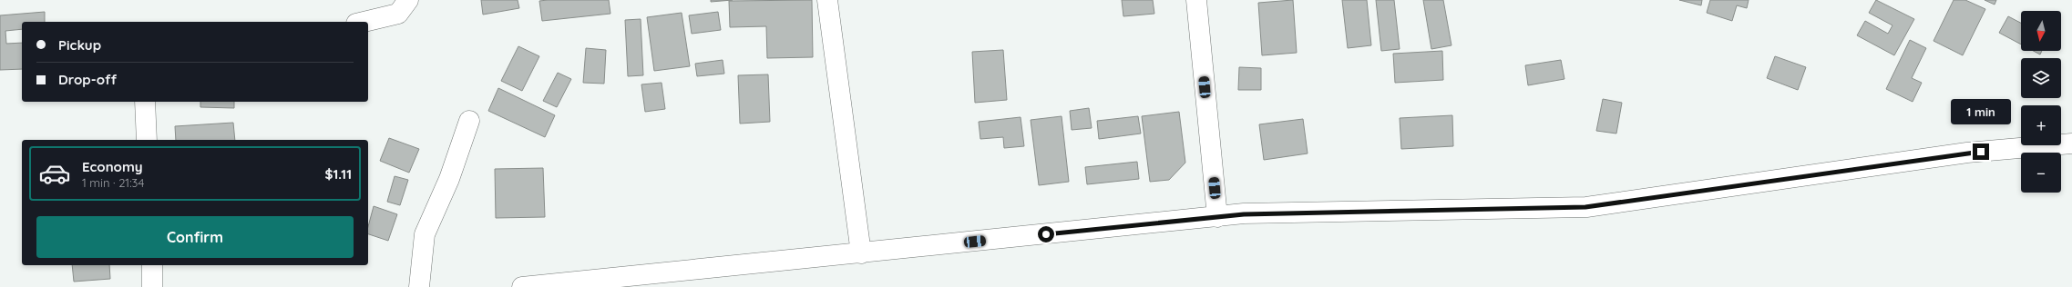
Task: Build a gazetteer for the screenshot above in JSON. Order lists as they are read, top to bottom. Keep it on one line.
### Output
{"north":"bottom","page":{"map_buttons":["+","−"],"banner":["Pickup","Drop-off"],"bubble":"1 min","list":[{"name":"Economy","note":"1 min · 21:34","value":"$1.11"}],"buttons":"Confirm"}}
